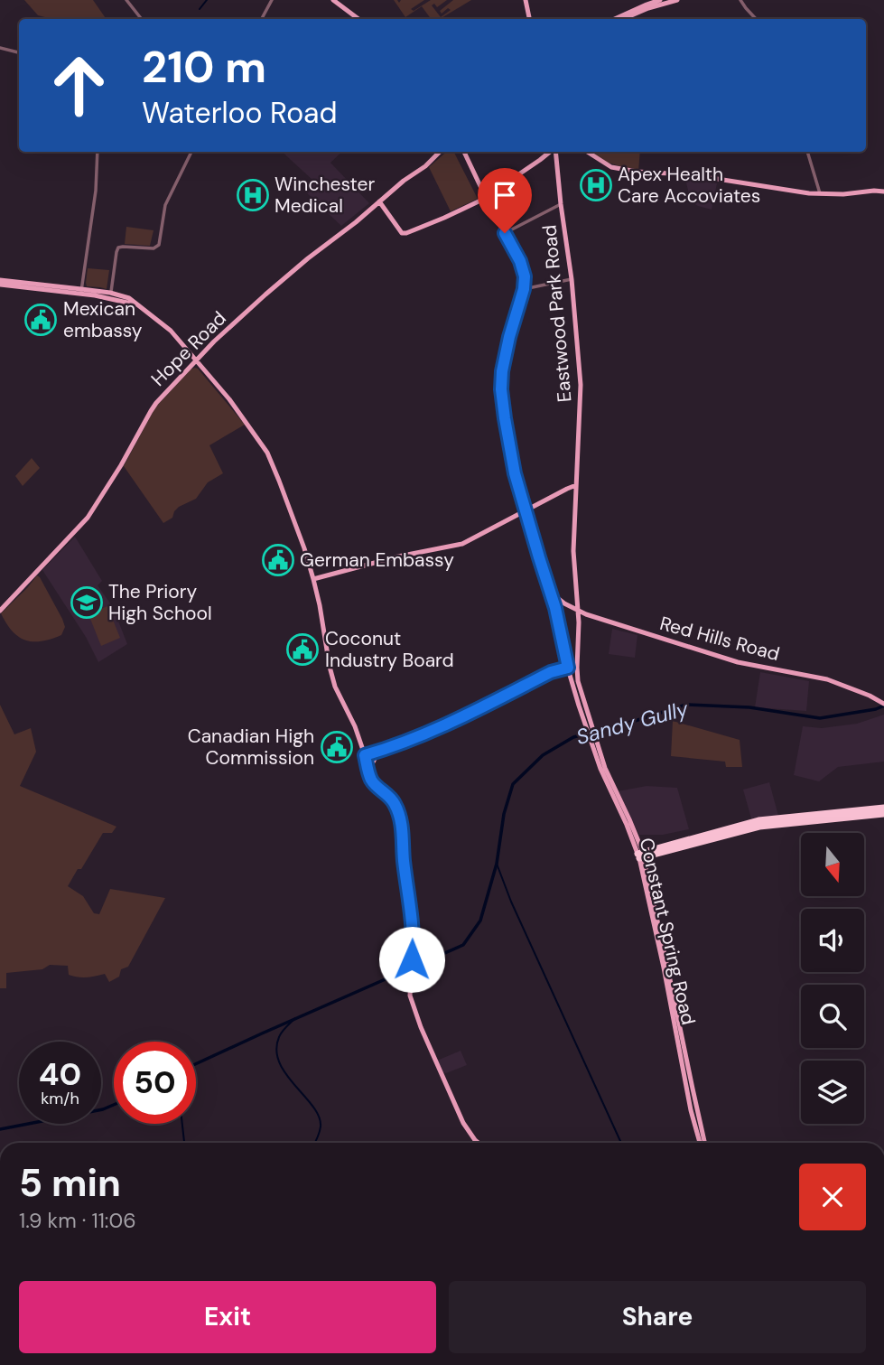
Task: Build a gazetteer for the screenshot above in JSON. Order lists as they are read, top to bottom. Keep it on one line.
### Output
{"streets":{"main road":["Eastwood Park Road","Hope Road","Red Hills Road","Constant Spring Road"]},"crossings":[["Eastwood Park Road","Red Hills Road"],["Eastwood Park Road","Constant Spring Road"],["Red Hills Road","Constant Spring Road"]],"water":["Sandy Gully"],"places":{"hospital":["Apex Health Care Accoviates","Winchester Medical"],"public building":["Mexican embassy","German Embassy","Coconut Industry Board","Canadian High Commission"],"school or university":["The Priory High School"]},"north":"bottom","page":{"turn":["210 m","Waterloo Road"],"speed":"40 km/h","limit":"50","heading":["5 min","1.9 km · 11:06"],"buttons":["Exit","Share"]}}
